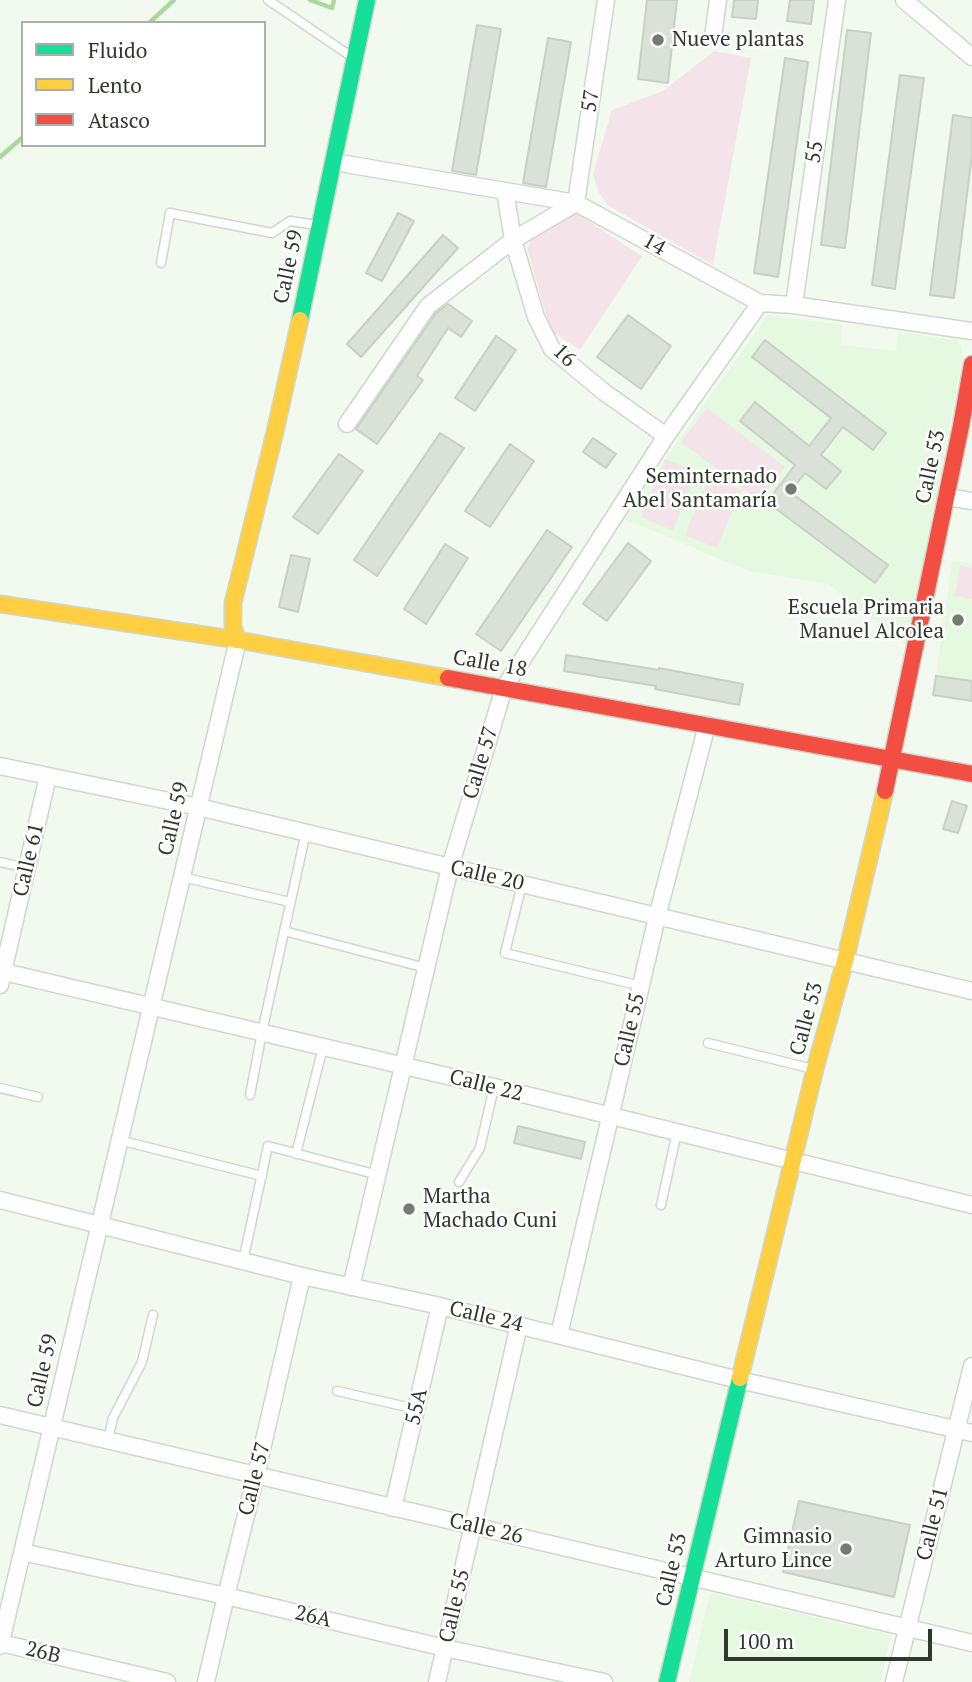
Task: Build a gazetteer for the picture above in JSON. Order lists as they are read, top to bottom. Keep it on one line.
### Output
{"streets":{"street":["57","55","14","Calle 59","16","Calle 53","Calle 18","Calle 57","Calle 61","Calle 20","Calle 55","Calle 22","Calle 24","55A","Calle 51","Calle 26","26A","26B"]},"crossings":[["57","14"],["55","14"],["14","Calle 59"],["14","16"],["14","Calle 57"],["Calle 59","Calle 18"],["Calle 59","Calle 20"],["Calle 59","Calle 22"],["Calle 59","Calle 24"],["Calle 59","Calle 26"],["Calle 59","26A"],["Calle 59","26B"],["16","Calle 57"],["Calle 53","Calle 18"],["Calle 53","Calle 20"],["Calle 53","Calle 22"],["Calle 53","Calle 24"],["Calle 53","Calle 26"],["Calle 18","Calle 57"],["Calle 18","Calle 55"],["Calle 57","Calle 20"],["Calle 57","Calle 22"],["Calle 57","Calle 24"],["Calle 57","Calle 26"],["Calle 57","26A"],["Calle 61","Calle 20"],["Calle 61","Calle 22"],["Calle 20","Calle 55"],["Calle 55","Calle 22"],["Calle 55","Calle 24"],["Calle 55","Calle 26"],["Calle 55","26A"],["Calle 24","55A"],["Calle 24","Calle 51"],["55A","Calle 26"],["Calle 51","Calle 26"]],"places":["Nueve plantas","Seminternado Abel Santamaría","Escuela Primaria Manuel Alcolea","Martha Machado Cuni","Gimnasio Arturo Lince"],"legend":["Fluido","Lento","Atasco"],"scale_bar":"100 m"}
